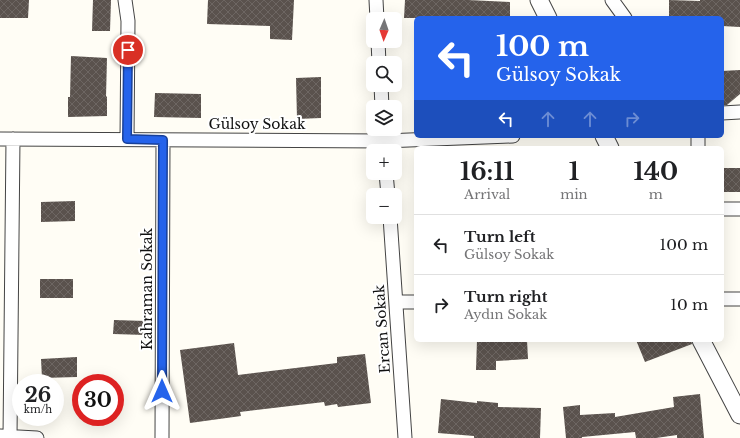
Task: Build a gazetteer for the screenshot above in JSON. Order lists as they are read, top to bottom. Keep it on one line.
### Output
{"streets":{"street":["Gülsoy Sokak","Kahraman Sokak","Ercan Sokak"]},"crossings":[["Gülsoy Sokak","Kahraman Sokak"]],"north":"bottom","page":{"map_buttons":["+","−"],"turn":["100 m","Gülsoy Sokak"],"eta":["16:11","Arrival","1","min","140","m"],"list":[{"name":"Turn left","note":"Gülsoy Sokak","value":"100 m"},{"name":"Turn right","note":"Aydın Sokak","value":"10 m"}],"speed":"26 km/h","limit":"30"}}
